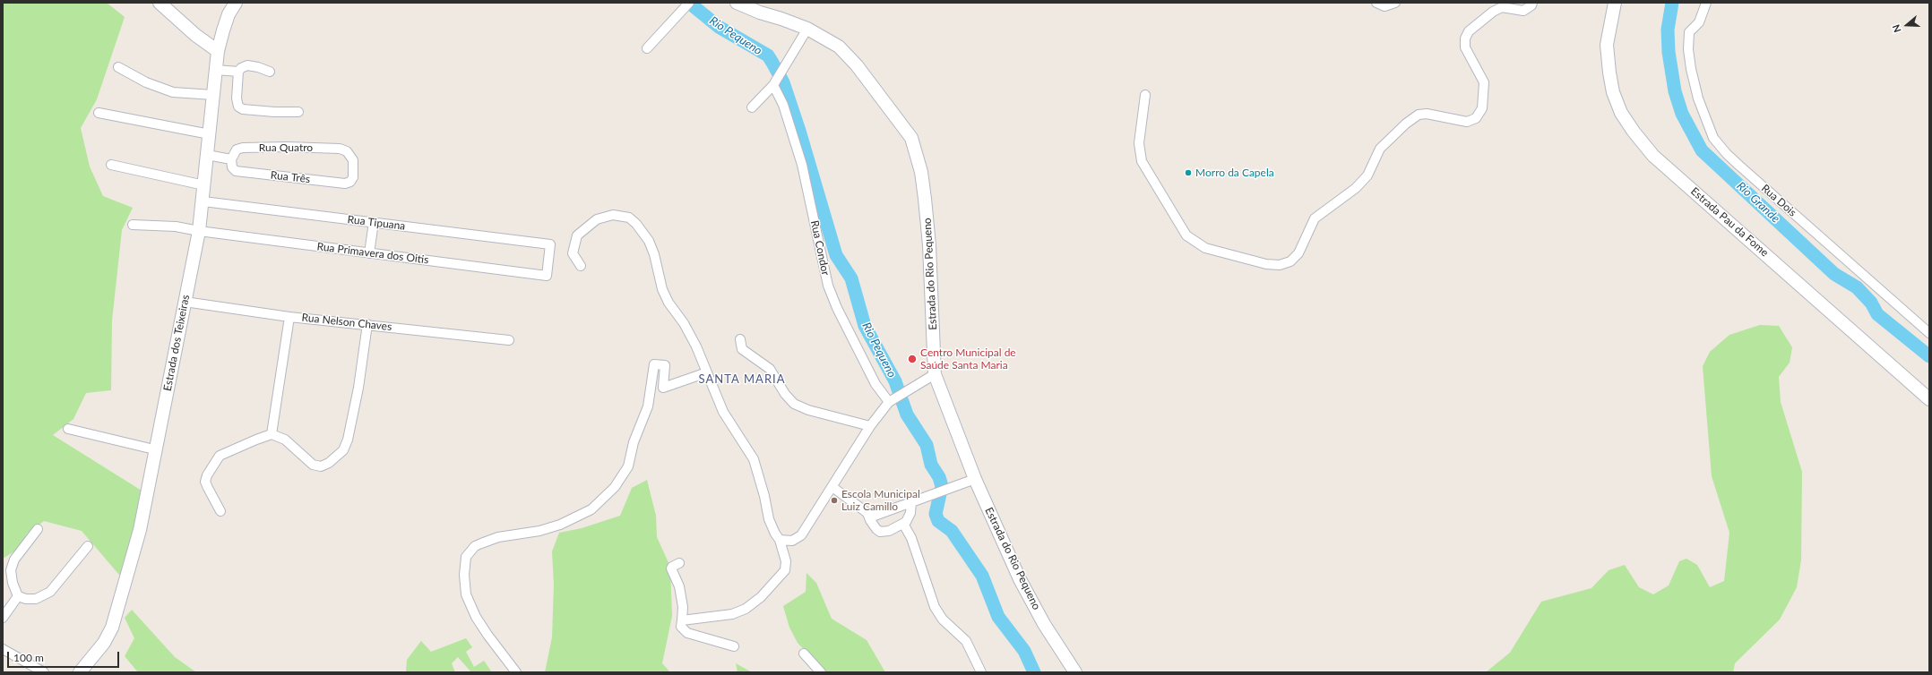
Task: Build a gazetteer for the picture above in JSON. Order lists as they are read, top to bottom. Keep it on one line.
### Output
{"streets":{"street":["Rua Quatro","Rua Três","Rua Dois","Estrada Pau da Fome","Rua Tipuana","Rua Condor","Rua Primavera dos Oitis","Estrada do Rio Pequeno","Rua Nelson Chaves","Estrada dos Teixeiras"]},"crossings":[["Rua Quatro","Rua Três"],["Rua Tipuana","Rua Primavera dos Oitis"],["Rua Tipuana","Estrada dos Teixeiras"],["Rua Primavera dos Oitis","Estrada dos Teixeiras"],["Rua Nelson Chaves","Estrada dos Teixeiras"]],"districts":["SANTA MARIA"],"water":["Rio Pequeno","Rio Grande"],"places":["Morro da Capela","Centro Municipal de Saúde Santa Maria","Escola Municipal Luiz Camillo"],"scale_bar":"100 m","north":"left"}
